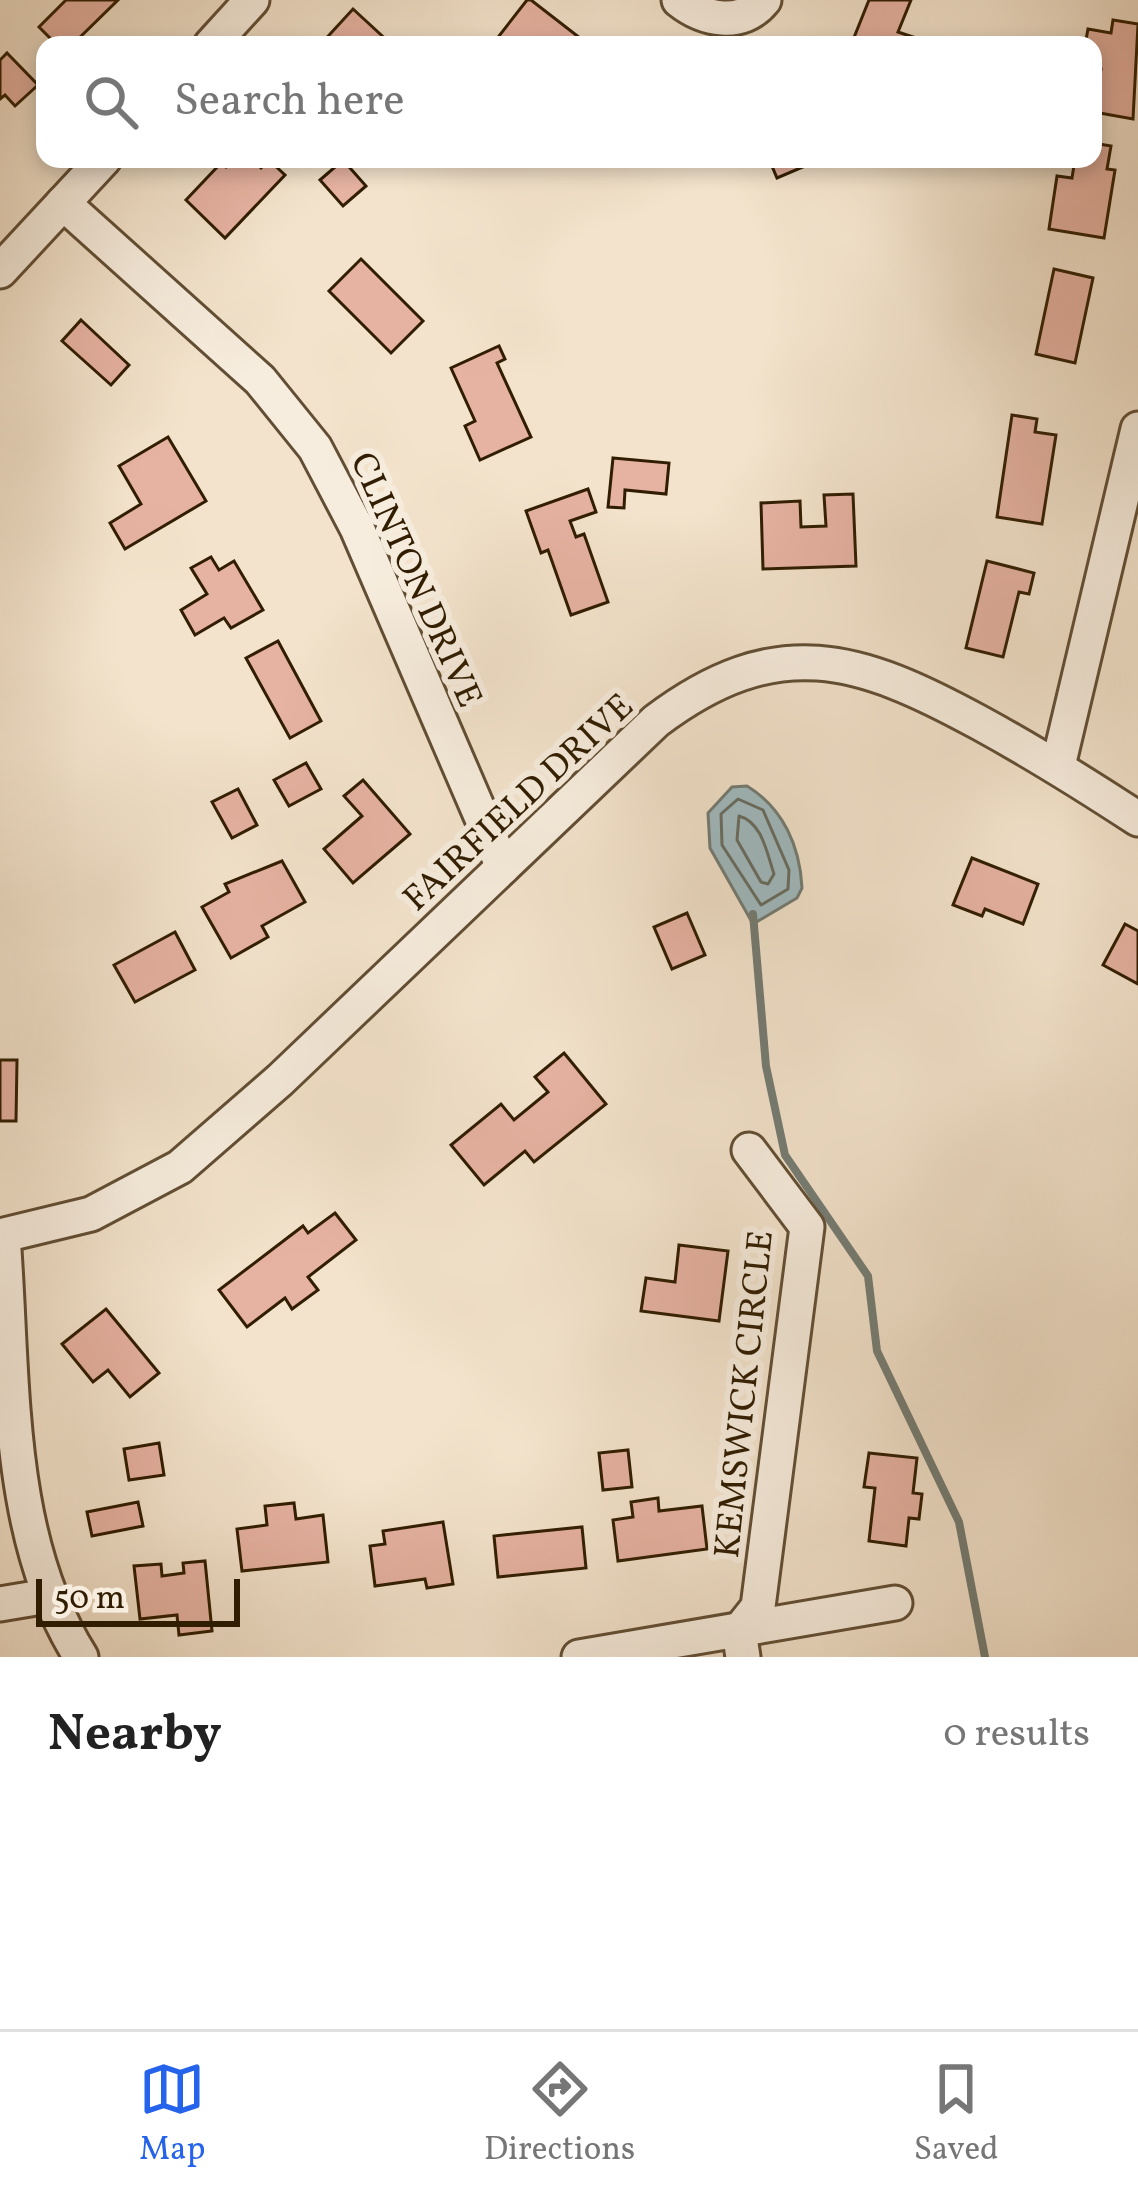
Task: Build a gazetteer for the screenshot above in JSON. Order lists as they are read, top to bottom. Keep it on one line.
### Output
{"streets":{"street":["CLINTON DRIVE","FAIRFIELD DRIVE","KEMSWICK CIRCLE"]},"crossings":[["CLINTON DRIVE","FAIRFIELD DRIVE"]],"scale_bar":"50 m","page":{"search":"Search here","scale":"50 m","heading":["Nearby","0 results"],"nav":["Map","Directions","Saved"]}}
